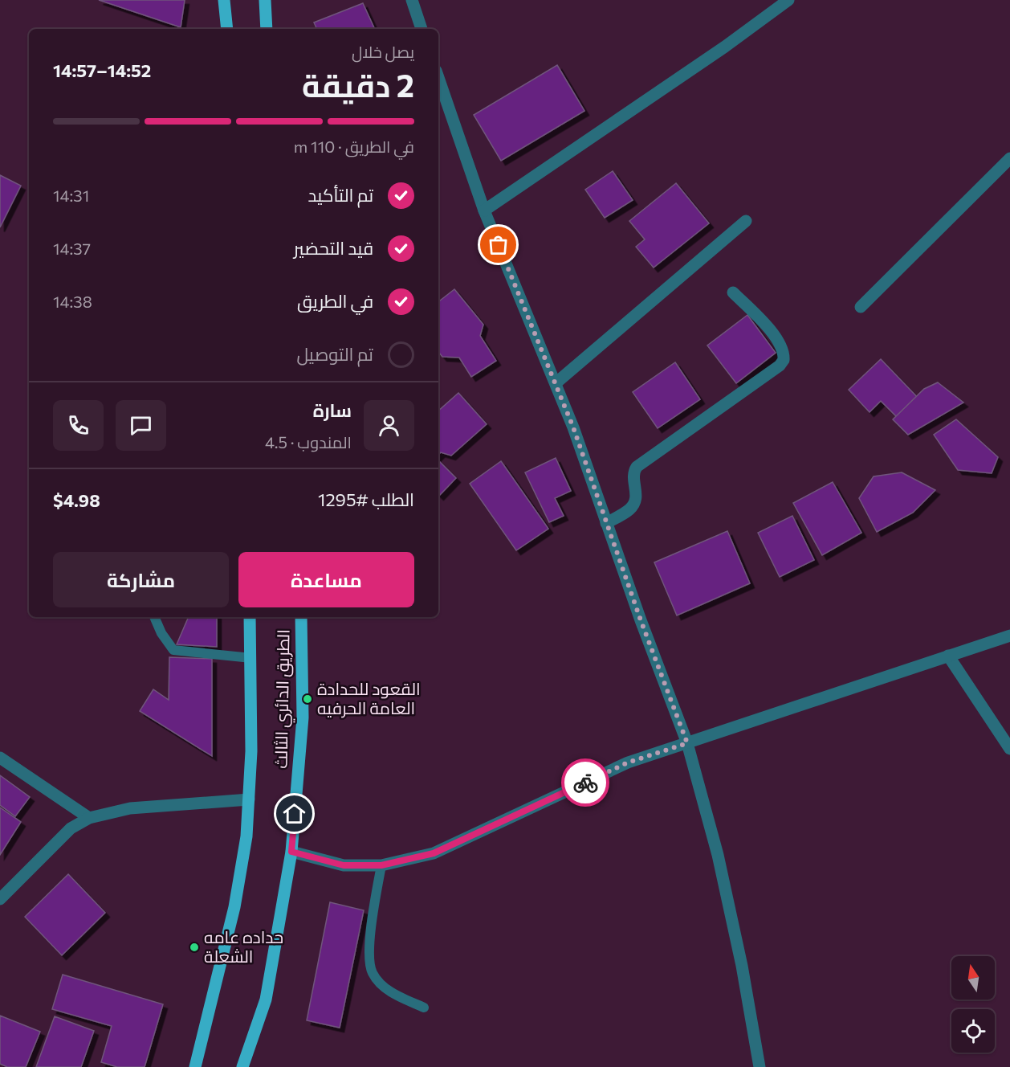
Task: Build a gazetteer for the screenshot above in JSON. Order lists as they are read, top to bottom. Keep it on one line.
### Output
{"streets":{"main road":["الطريق الدائري الثالث"]},"places":["القعود للحدادة العامة الحرفيه","حداده عامه الشعلة"],"north":"top","page":{"heading":["2 دقيقة","يصل خلال","14:52–14:57"],"panel":["سارة","المندوب · 4.5","الطلب #1295","$4.98"],"bar":"في الطريق · 110 m","list":[["تم التأكيد","14:31"],["قيد التحضير","14:37"],["في الطريق","14:38"],"تم التوصيل"],"buttons":["مساعدة","مشاركة"]}}
